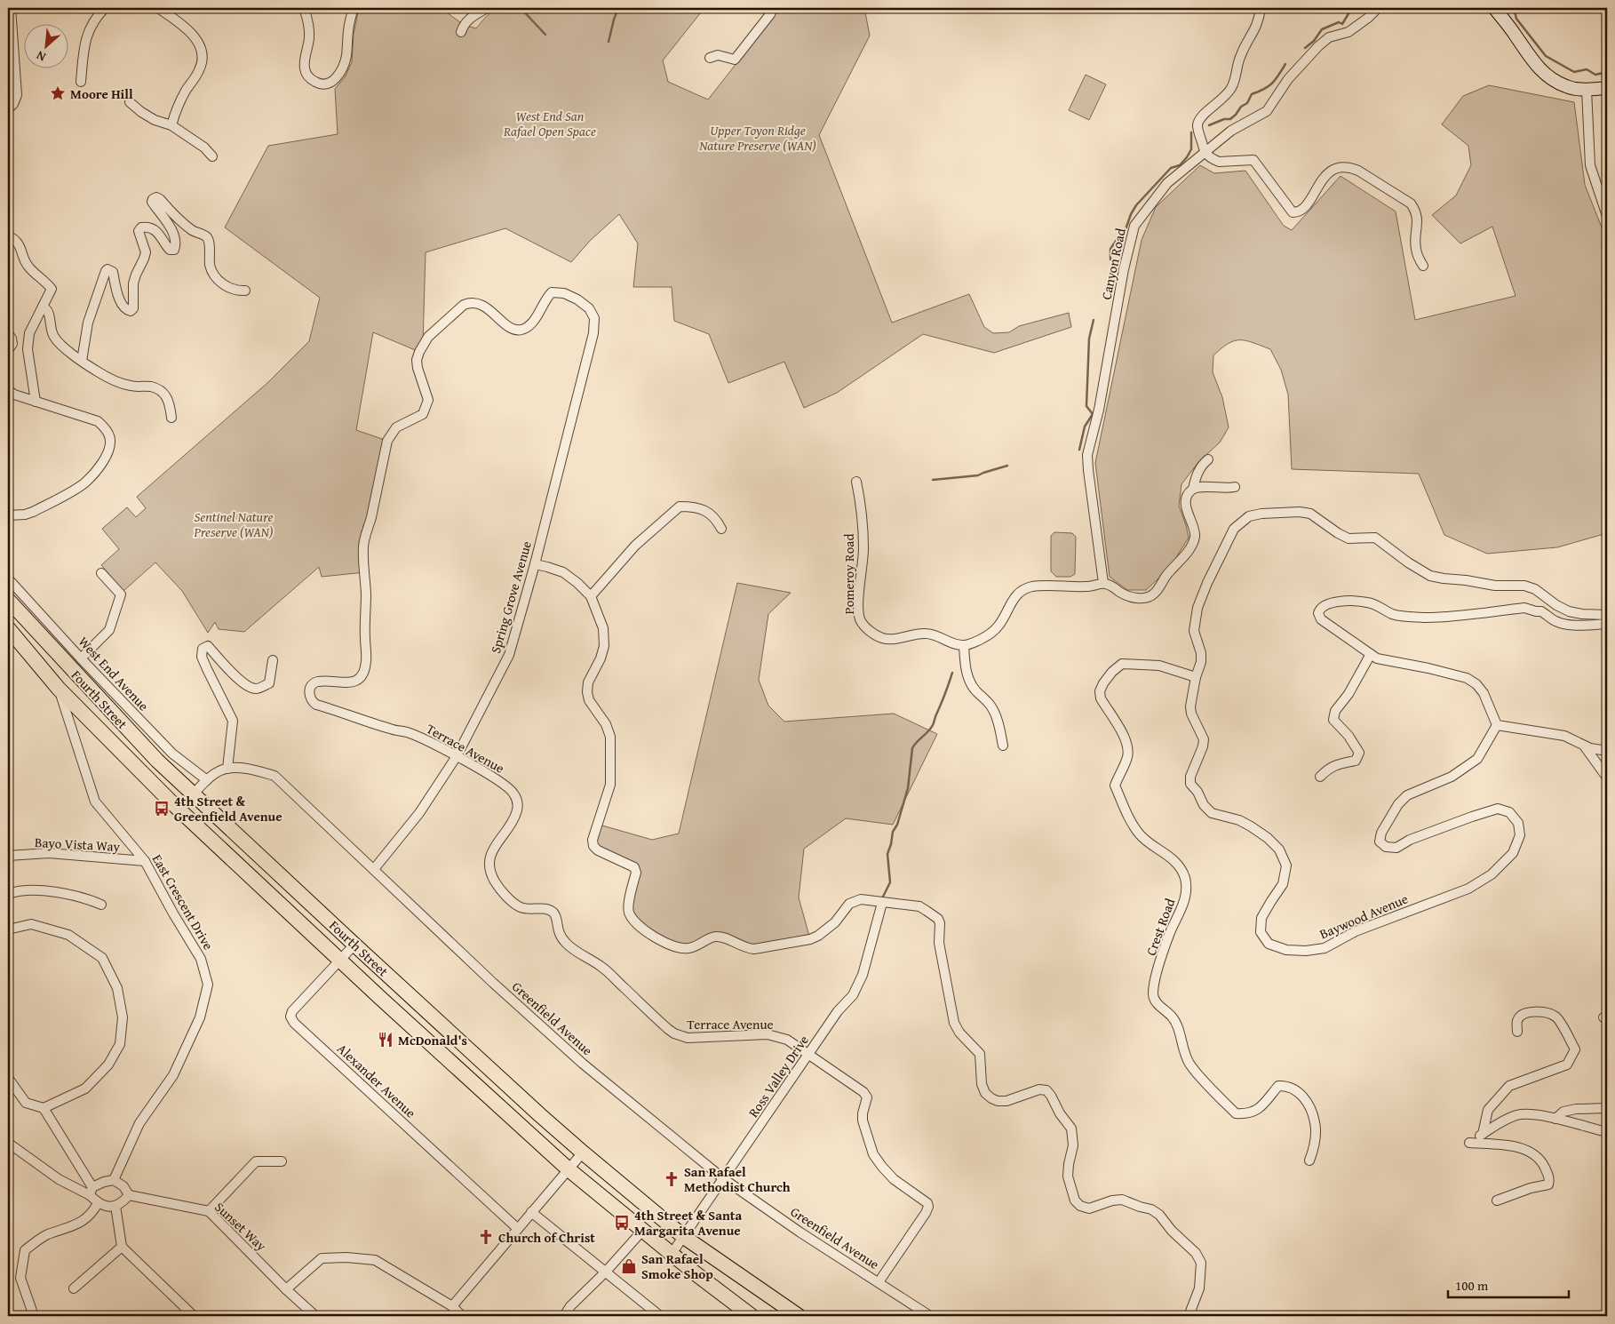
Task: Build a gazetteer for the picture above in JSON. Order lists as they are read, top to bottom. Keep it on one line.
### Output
{"streets":{"main road":["Fourth Street"],"street":["Canyon Road","Pomeroy Road","Spring Grove Avenue","West End Avenue","Terrace Avenue","Bayo Vista Way","East Crescent Drive","Baywood Avenue","Crest Road","Greenfield Avenue","Ross Valley Drive","Alexander Avenue","Sunset Way"]},"crossings":[["Spring Grove Avenue","Terrace Avenue"],["Spring Grove Avenue","Greenfield Avenue"],["Fourth Street","East Crescent Drive"],["Fourth Street","Ross Valley Drive"],["Fourth Street","Alexander Avenue"],["Terrace Avenue","Greenfield Avenue"],["Terrace Avenue","Ross Valley Drive"],["Bayo Vista Way","East Crescent Drive"],["East Crescent Drive","Sunset Way"],["Baywood Avenue","Crest Road"],["Greenfield Avenue","Ross Valley Drive"]],"parks":["West End San Rafael Open Space","Upper Toyon Ridge Nature Preserve (WAN)","Sentinel Nature Preserve (WAN)"],"places":{"place":["Moore Hill"],"bus stop":["4th Street & Greenfield Avenue","4th Street & Santa Margarita Avenue"],"restaurant":["McDonald's"],"church":["San Rafael Methodist Church","Church of Christ"],"shop":["San Rafael Smoke Shop"]},"scale_bar":"100 m","north":"bottom left"}
